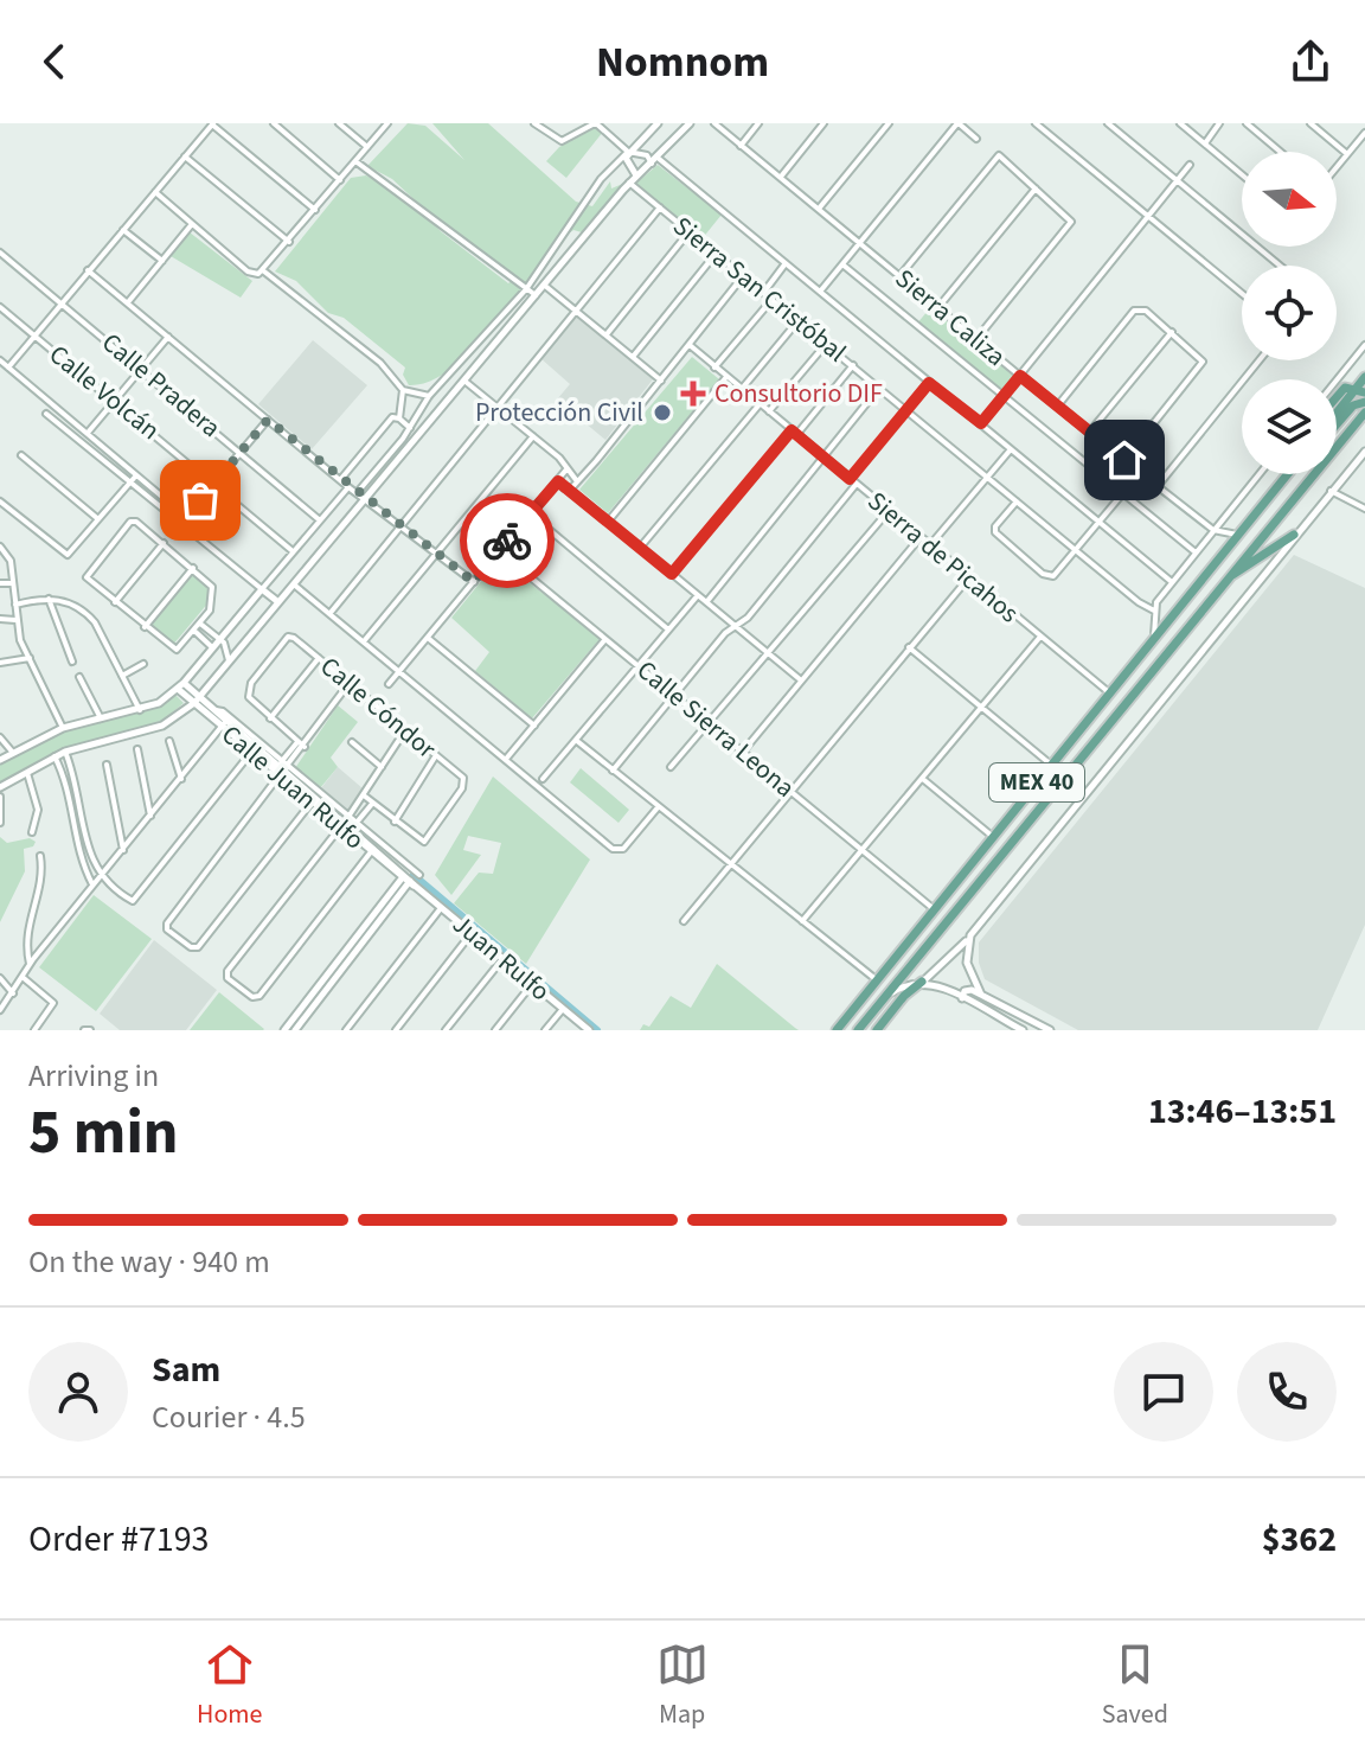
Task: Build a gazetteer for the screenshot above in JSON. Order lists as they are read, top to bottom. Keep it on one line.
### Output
{"streets":{"main road":["MEX 40"],"street":["Sierra San Cristóbal","Sierra Caliza","Calle Pradera","Calle Volcán","Sierra de Picahos","Calle Cóndor","Calle Sierra Leona","Calle Juan Rulfo","Juan Rulfo"]},"crossings":[["Sierra Caliza","MEX 40"],["Sierra de Picahos","MEX 40"],["Calle Sierra Leona","MEX 40"],["Calle Juan Rulfo","Juan Rulfo"]],"places":{"health":["Consultorio DIF"],"other":["Protección Civil"]},"north":"right","page":{"header":"Nomnom","heading":["5 min","Arriving in","13:46–13:51"],"panel":["Sam","Courier · 4.5","Order #7193","$362"],"bar":"On the way · 940 m","tabs":["Home","Map","Saved"]}}
